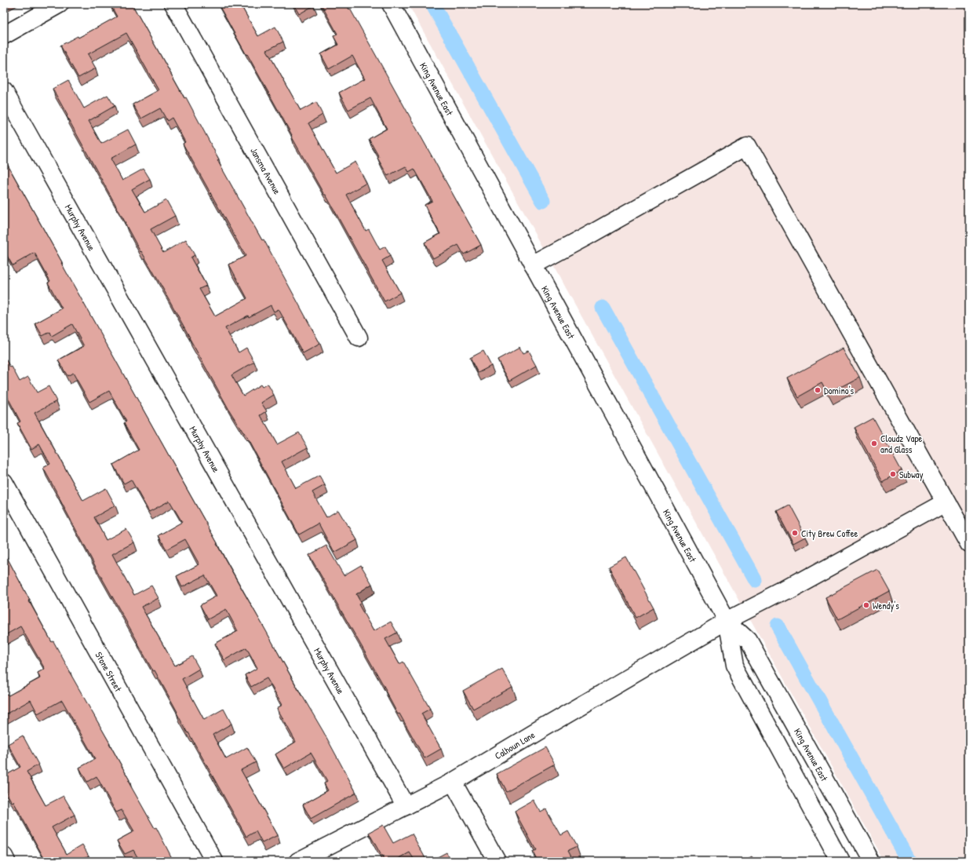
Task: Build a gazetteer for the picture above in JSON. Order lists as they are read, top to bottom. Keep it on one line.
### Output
{"streets":{"street":["King Avenue East","Jansma Avenue","Murphy Avenue","Stone Street","Calhoun Lane"]},"crossings":[["King Avenue East","Calhoun Lane"],["Murphy Avenue","Calhoun Lane"]],"places":["Domino's","Cloudz Vape and Glass","Subway","City Brew Coffee","Wendy's"]}
